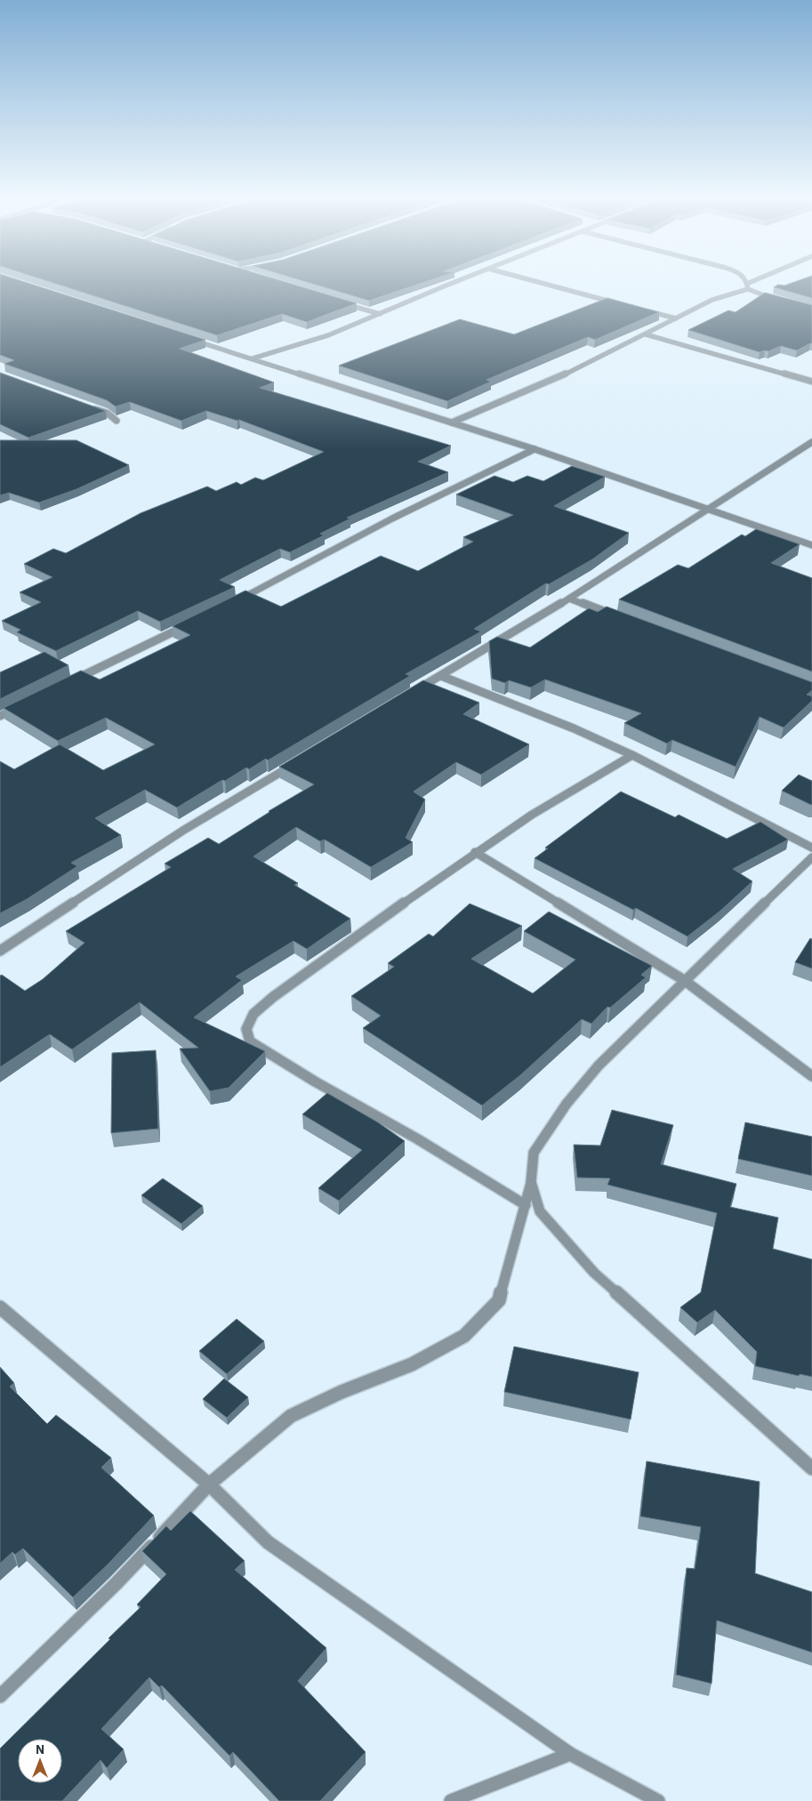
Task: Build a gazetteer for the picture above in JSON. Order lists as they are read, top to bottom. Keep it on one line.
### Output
{"north":"top"}
